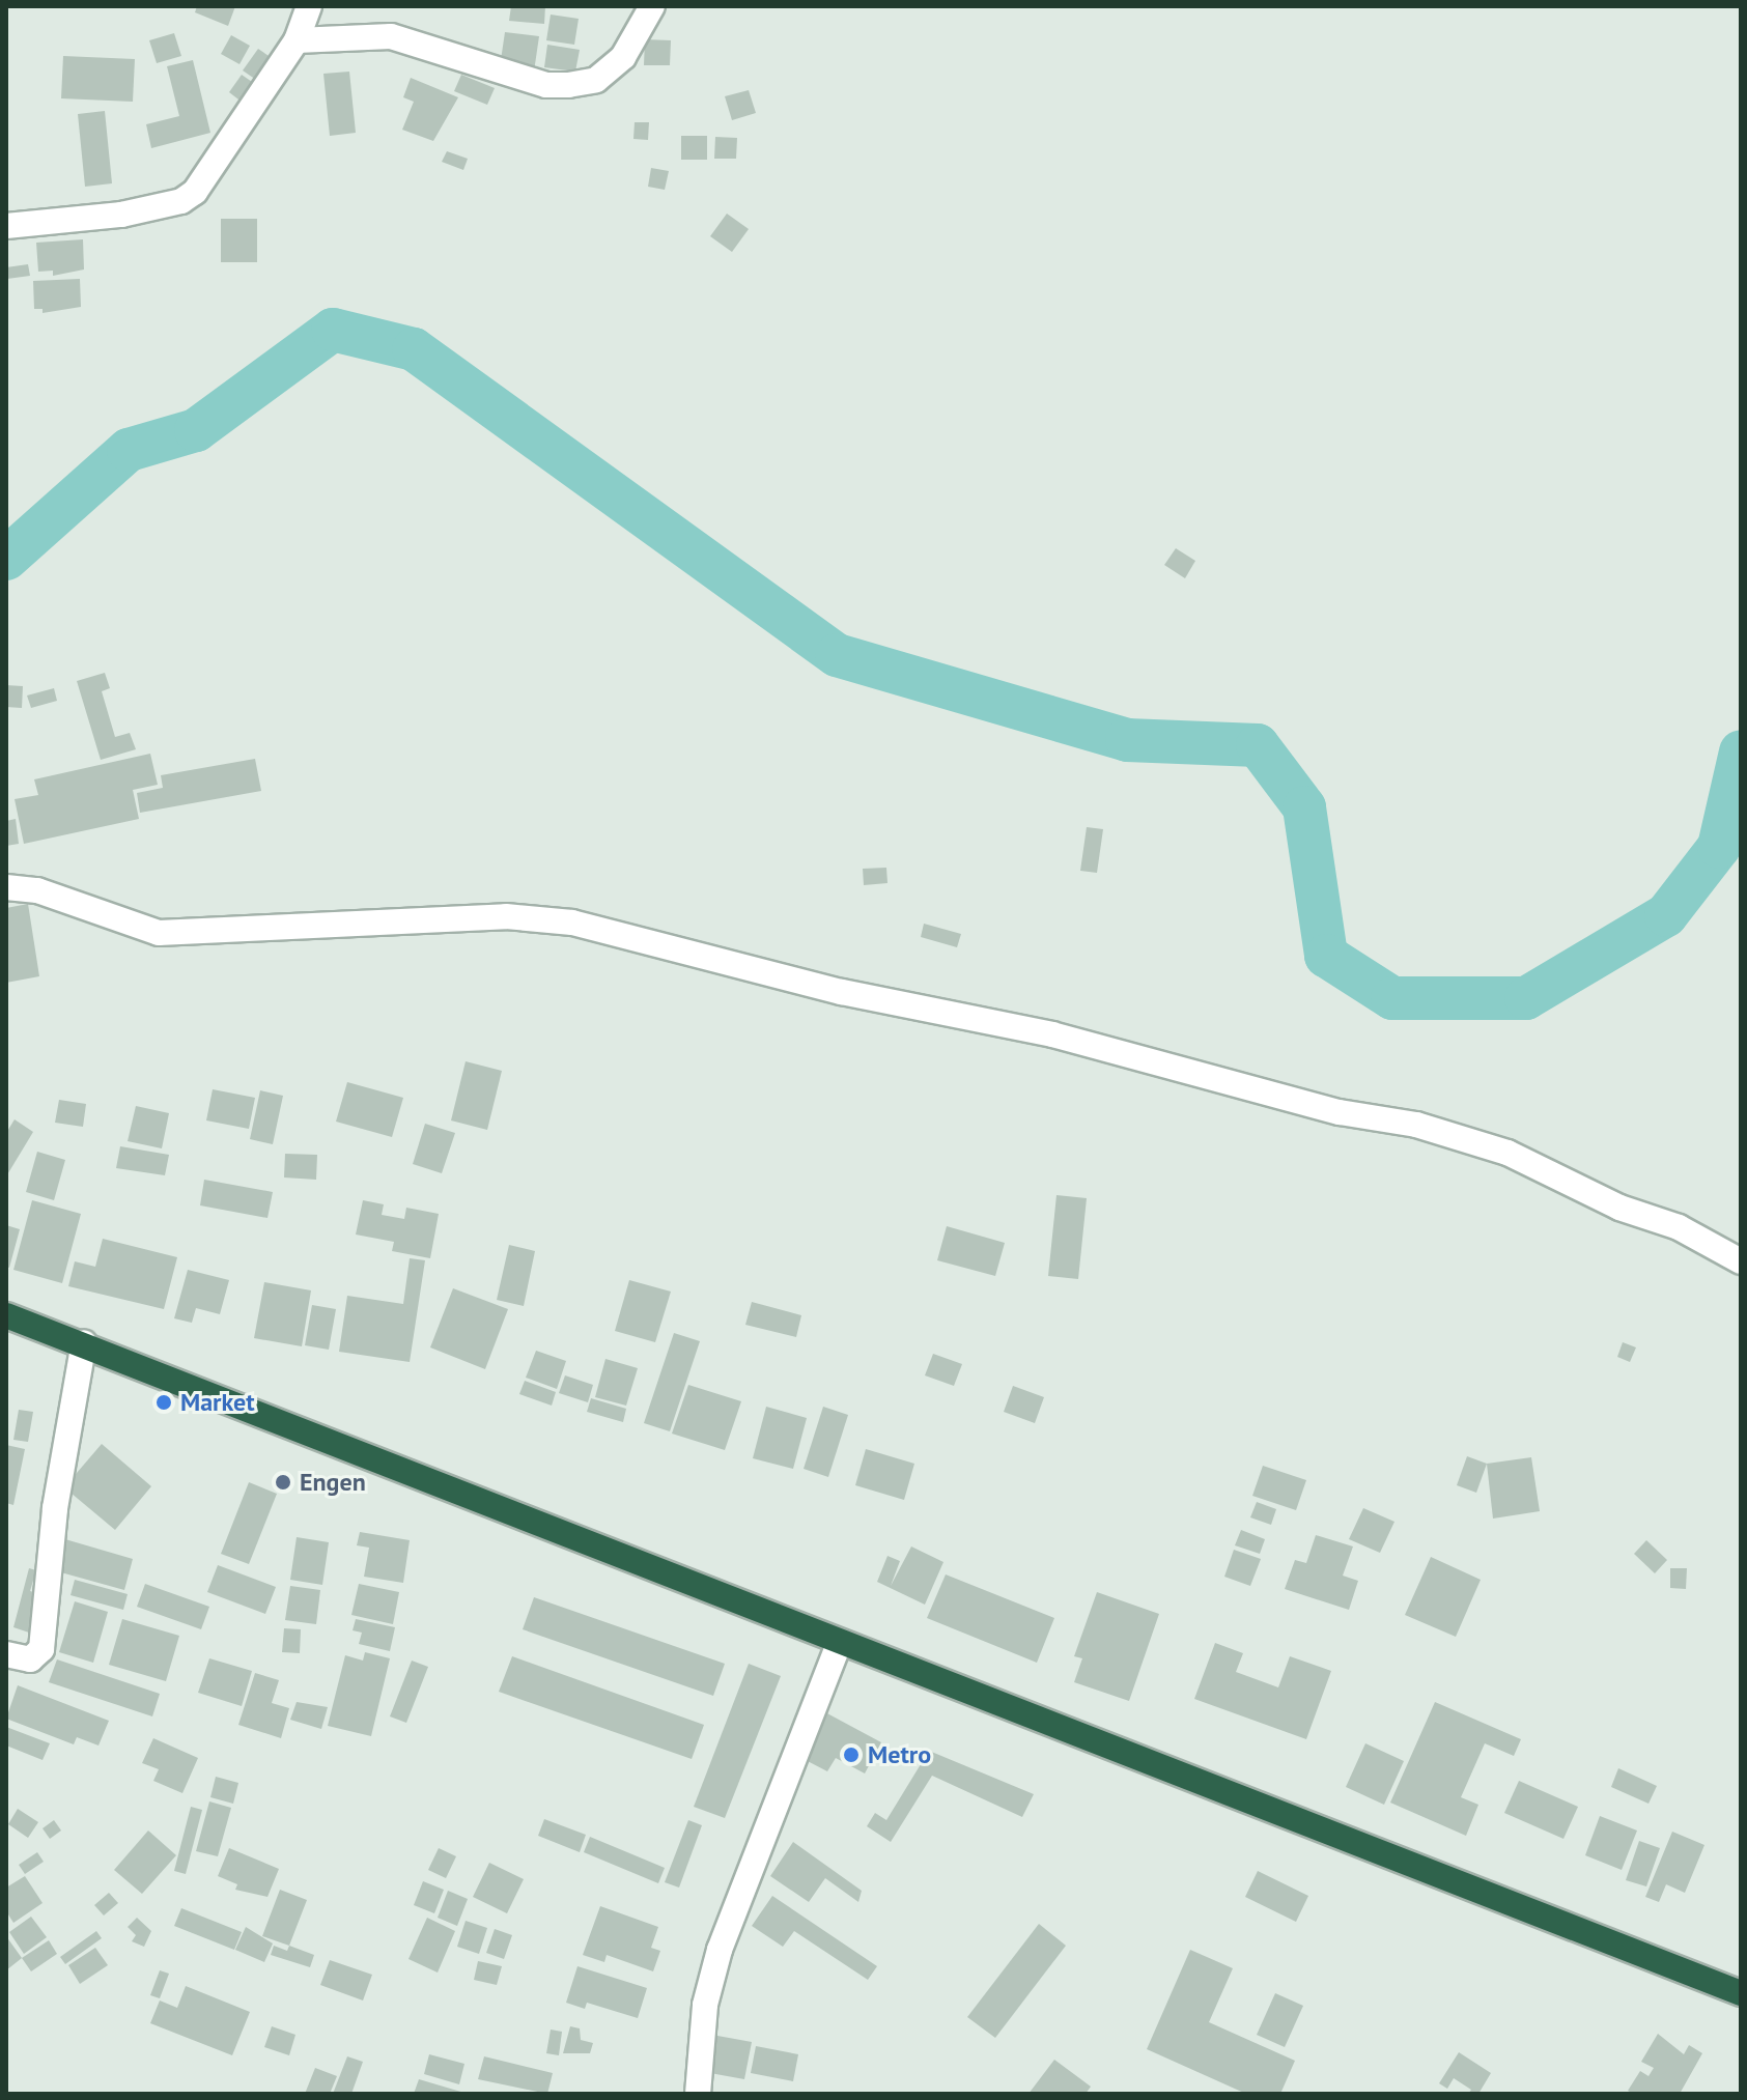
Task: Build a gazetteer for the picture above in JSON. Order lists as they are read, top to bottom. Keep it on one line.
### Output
{"places":["Market","Engen","Metro"]}
